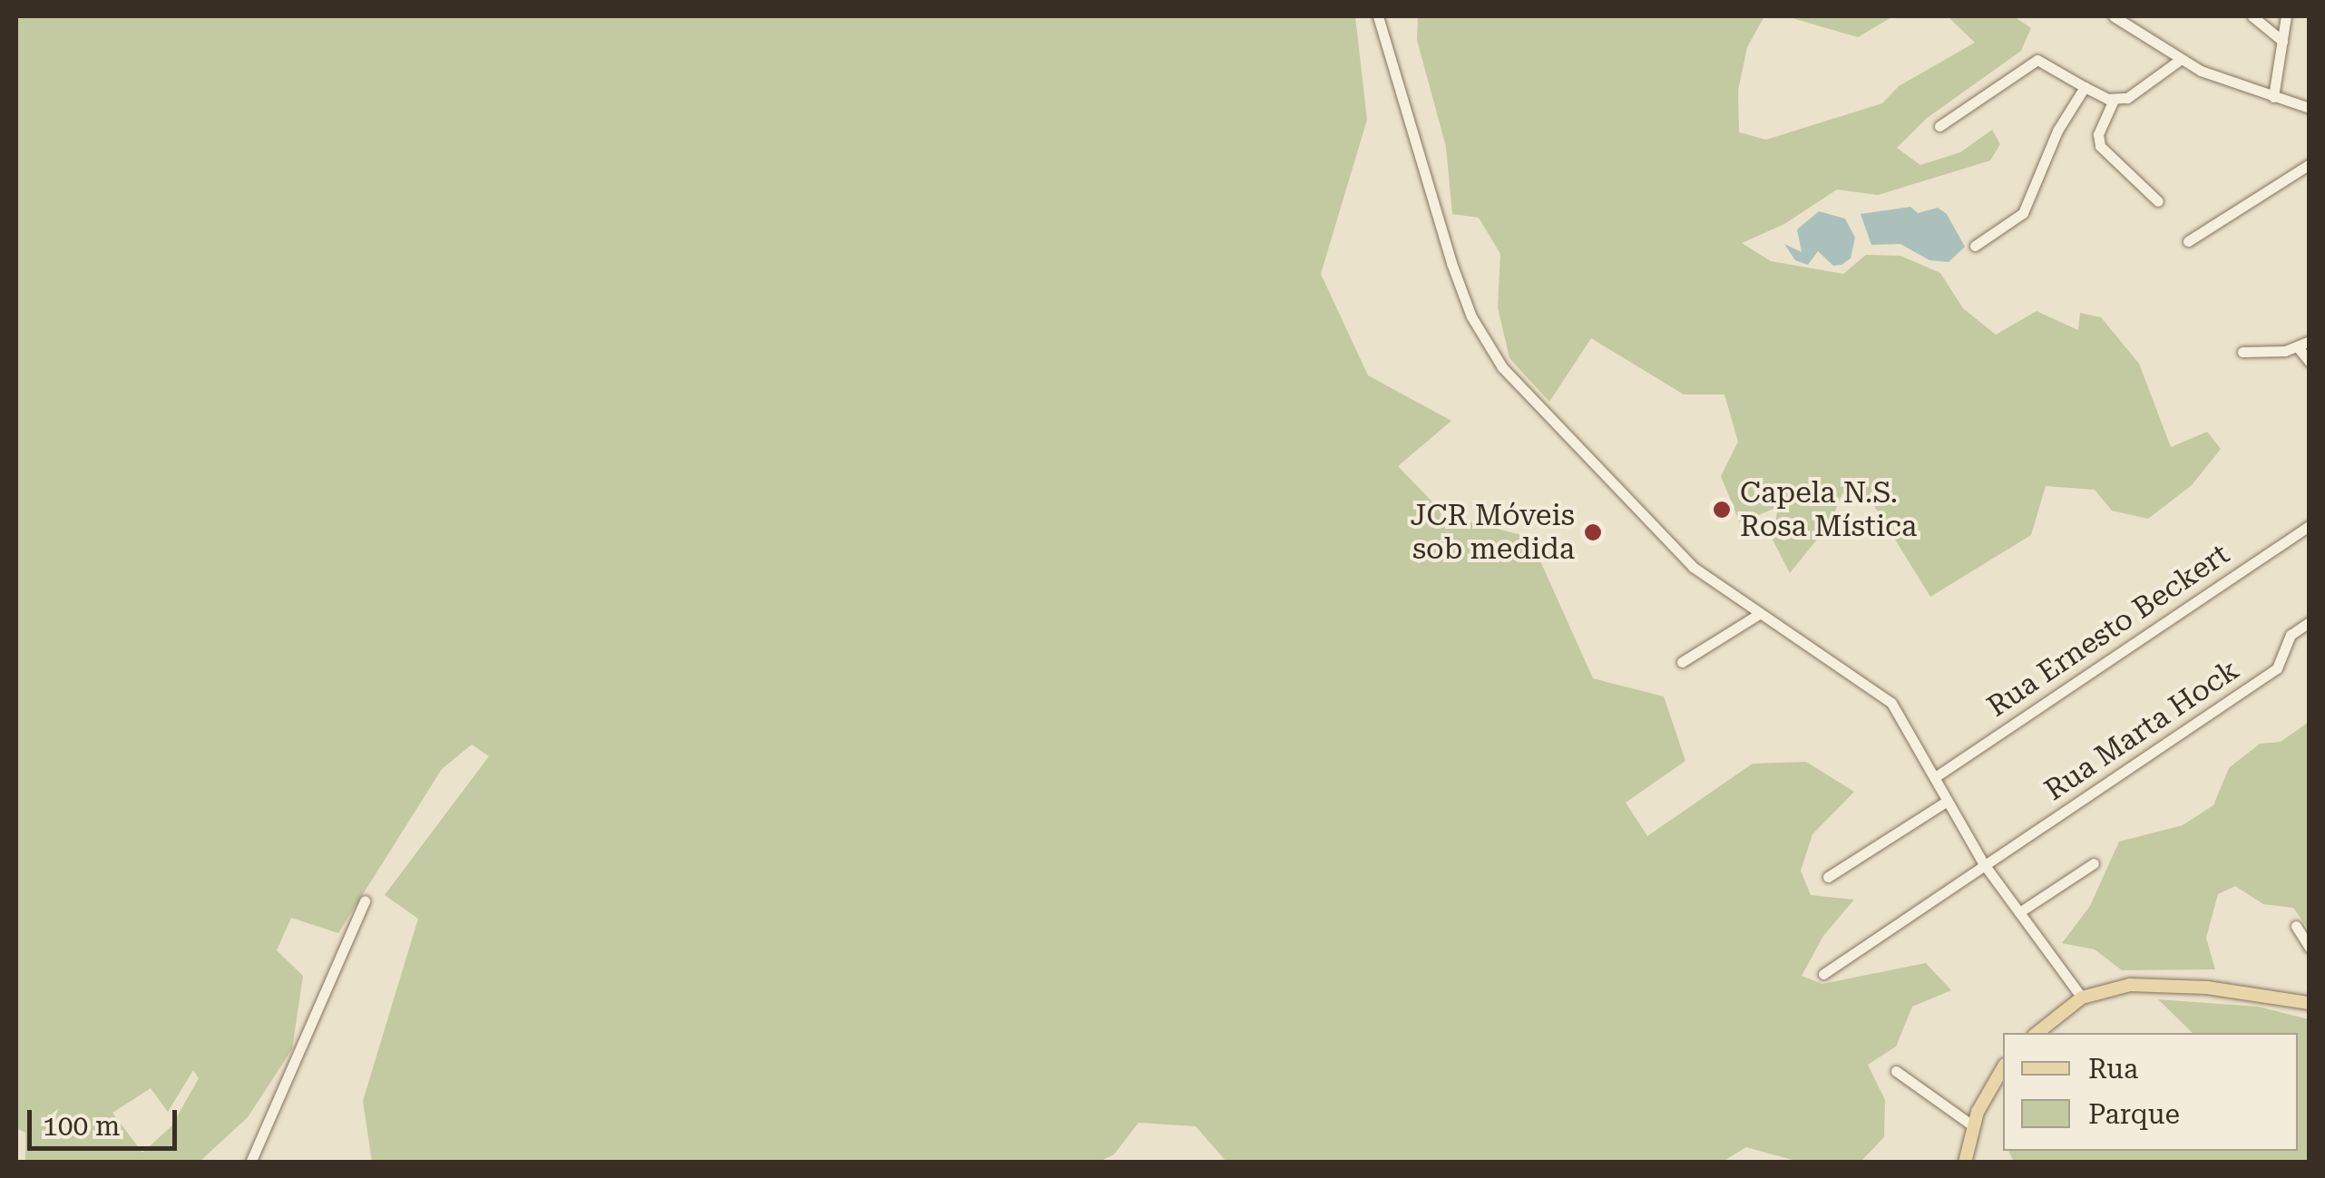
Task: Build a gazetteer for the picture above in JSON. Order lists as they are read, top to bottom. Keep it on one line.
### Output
{"streets":{"street":["Rua Ernesto Beckert","Rua Marta Hock"]},"places":["Capela N.S. Rosa Mística","JCR Móveis sob medida"],"legend":["Rua","Parque"],"scale_bar":"100 m"}
